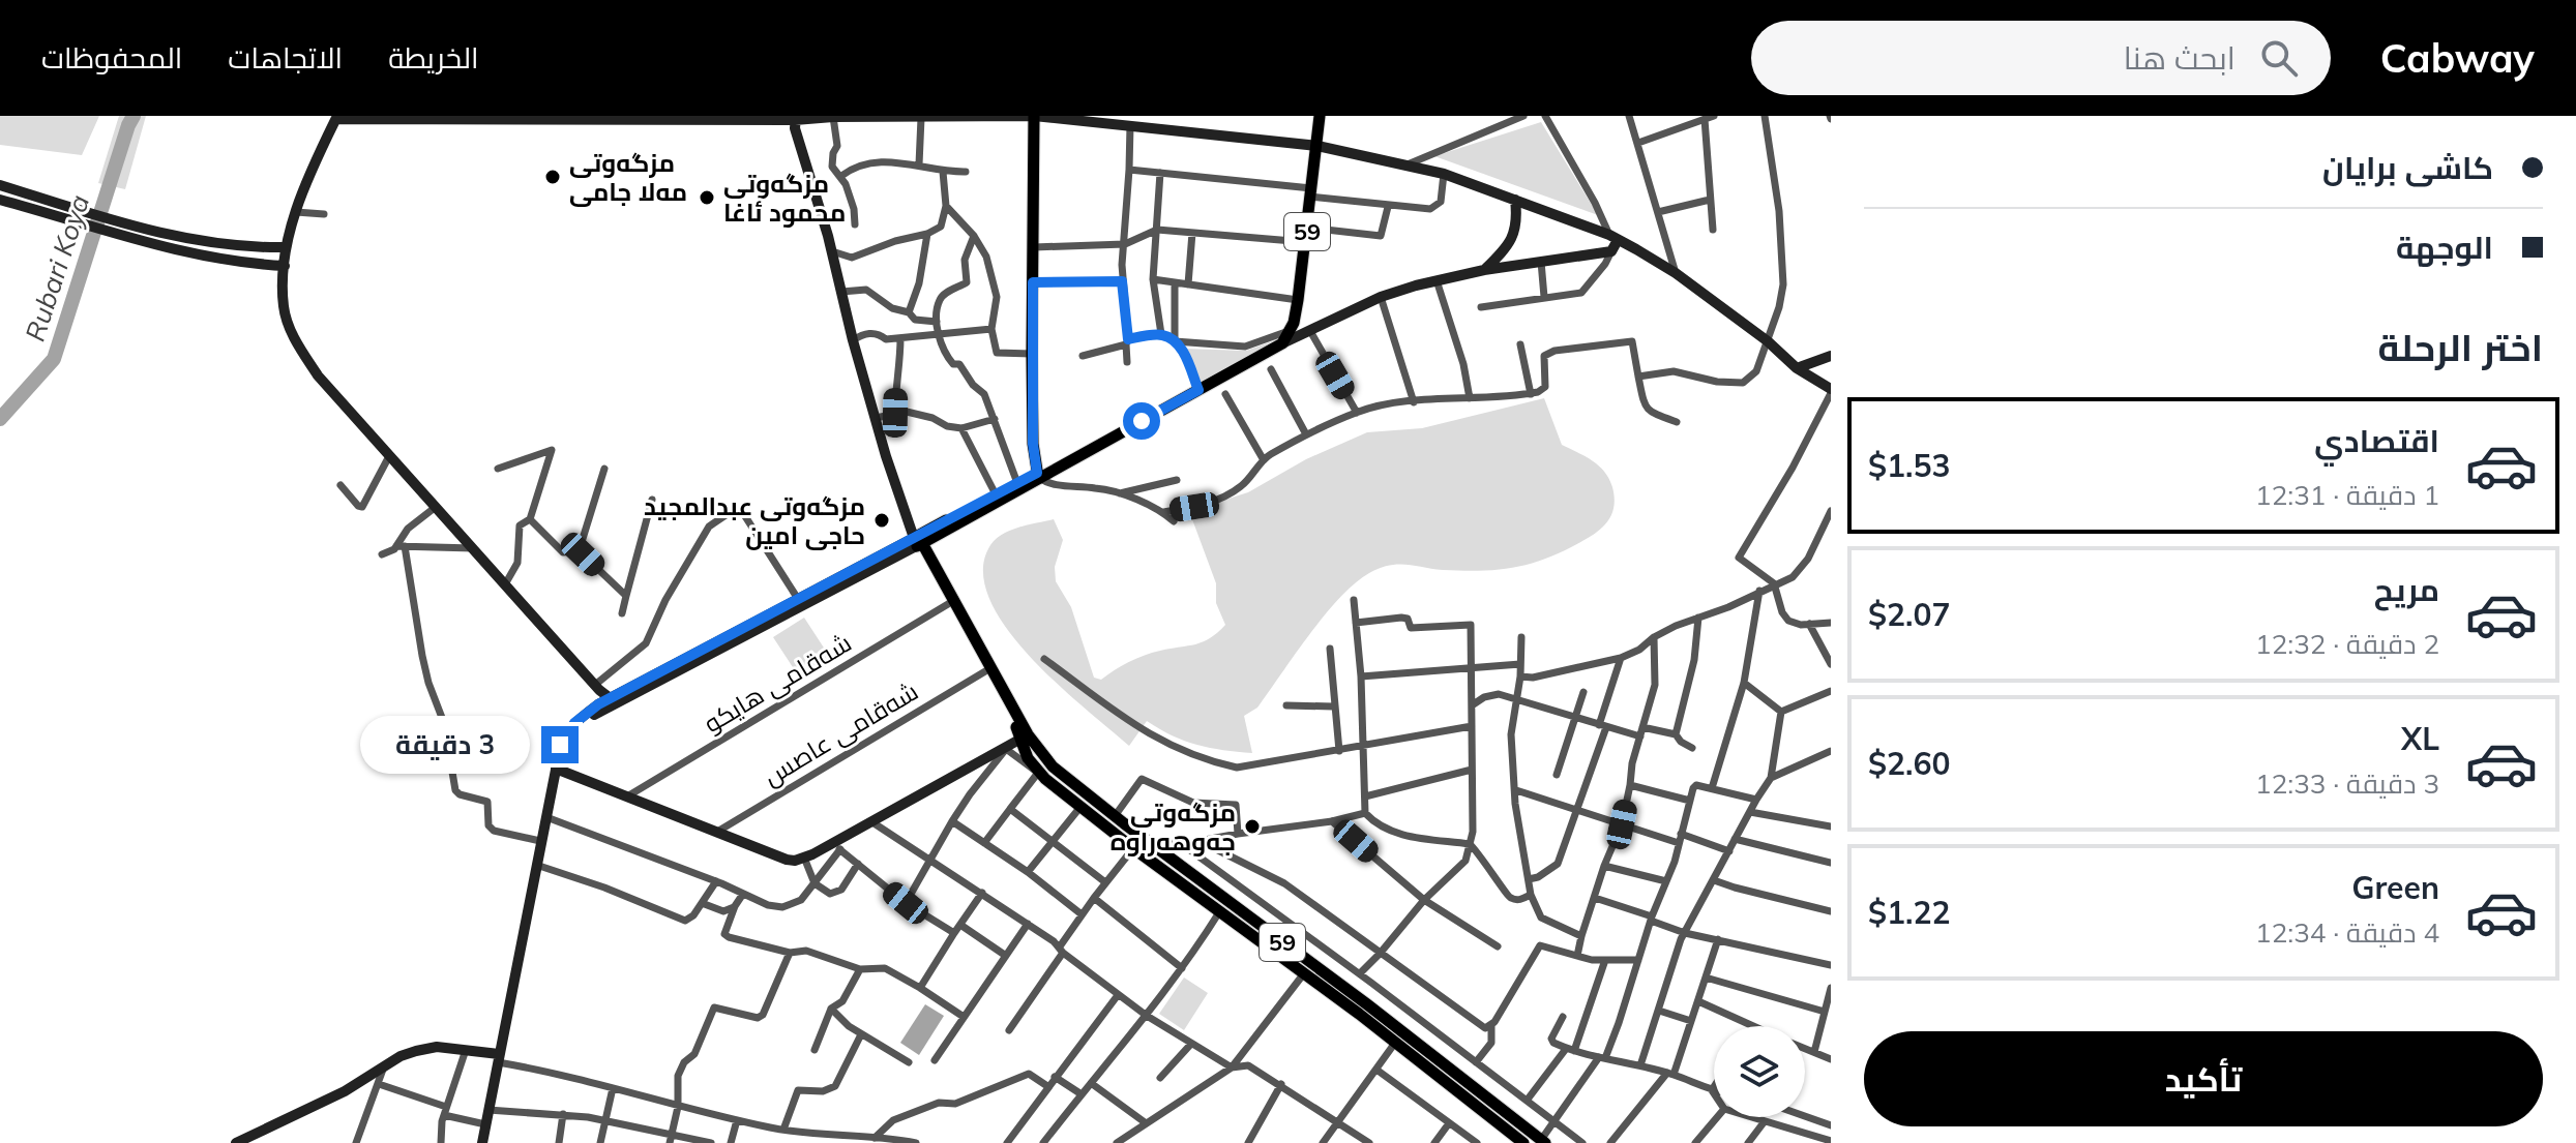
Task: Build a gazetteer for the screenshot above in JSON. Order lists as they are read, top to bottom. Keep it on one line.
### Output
{"streets":{"main road":["59"],"street":["شه‌قامی هایكو","شه‌قامی عاصس"]},"crossings":[["59","شه‌قامی هایكو"],["59","شه‌قامی عاصس"]],"water":["Rubari Koya"],"places":["مزگه‌وتی مه‌لا جامی","مزگه‌وتی محمود ئاغا","مزگه‌وتی عبدالمجید حاجی امین","مزگه‌وتی جه‌وهه‌راوه"],"page":{"header":"Cabway","search":"ابحث هنا","nav":["الخريطة","الاتجاهات","المحفوظات"],"banner":["كاشی برایان","الوجهة"],"heading":"اختر الرحلة","list":[{"name":"اقتصادي","note":"1 دقيقة · 12:31","value":"$1.53"},{"name":"مريح","note":"2 دقيقة · 12:32","value":"$2.07"},{"name":"XL","note":"3 دقيقة · 12:33","value":"$2.60"},{"name":"Green","note":"4 دقيقة · 12:34","value":"$1.22"}],"bubble":"3 دقيقة","buttons":"تأكيد"}}
